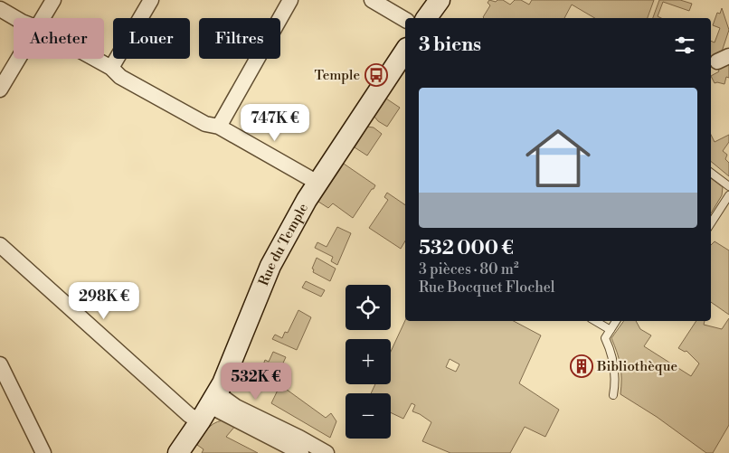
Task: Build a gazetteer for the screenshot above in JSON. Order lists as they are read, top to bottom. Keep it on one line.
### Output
{"streets":{"street":["Rue du Temple"]},"places":{"bus stop":["Temple"],"building":["Bibliothèque"]},"page":{"chip":["Acheter","Louer","Filtres"],"heading":"3 biens","list":[{"name":"532 000 €","note":"3 pièces · 80 m² · Rue Bocquet Flochel"}],"price":["747K €","298K €","532K €"],"map_buttons":["+","−"]}}
